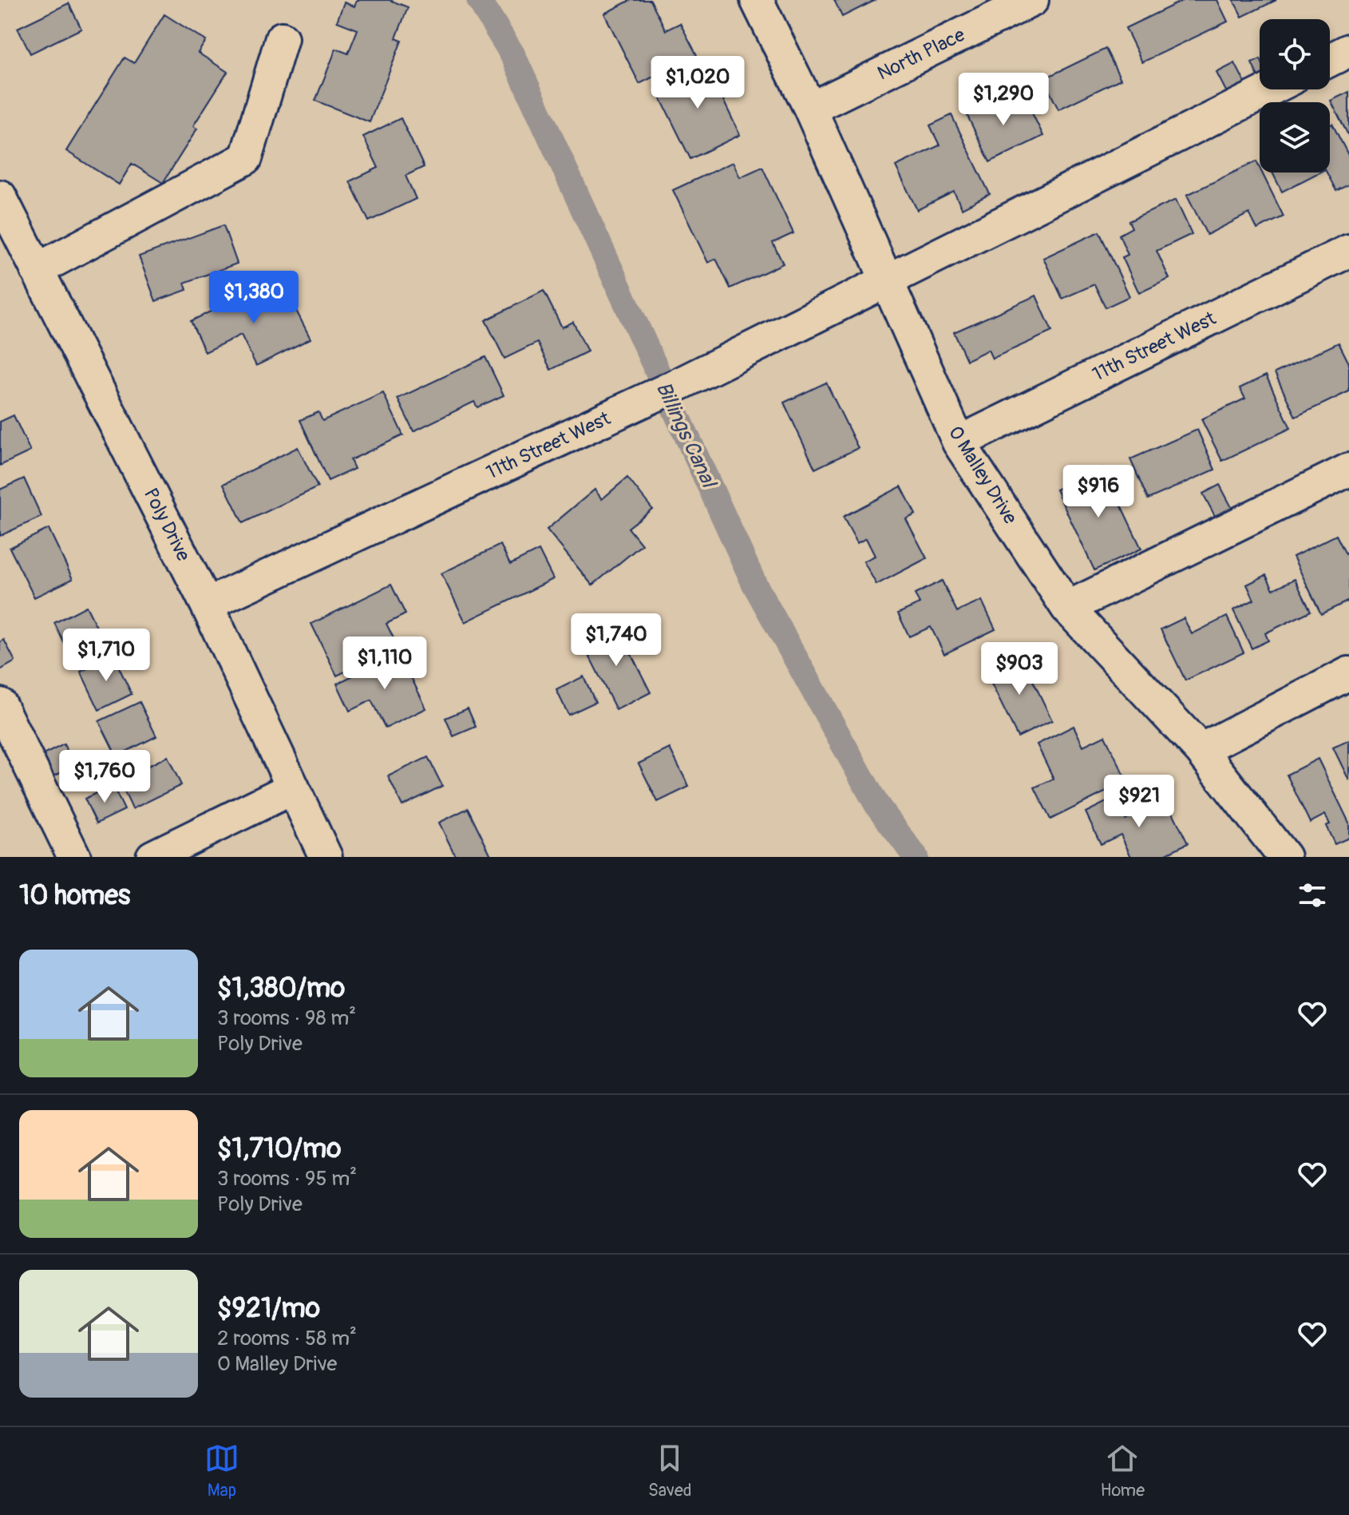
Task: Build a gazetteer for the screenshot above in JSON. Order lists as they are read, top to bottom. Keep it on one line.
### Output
{"streets":{"street":["North Place","11th Street West","O Malley Drive","Poly Drive"]},"crossings":[["North Place","O Malley Drive"],["11th Street West","O Malley Drive"],["11th Street West","Poly Drive"]],"water":["Billings Canal"],"page":{"price":["$1,020","$1,290","$1,380","$916","$1,740","$1,710","$1,110","$903","$1,760","$921"],"heading":"10 homes","list":[{"name":"$1,380/mo","note":"3 rooms · 98 m² · Poly Drive"},{"name":"$1,710/mo","note":"3 rooms · 95 m² · Poly Drive"},{"name":"$921/mo","note":"2 rooms · 58 m² · O Malley Drive"}],"tabs":["Map","Saved","Home"]}}
